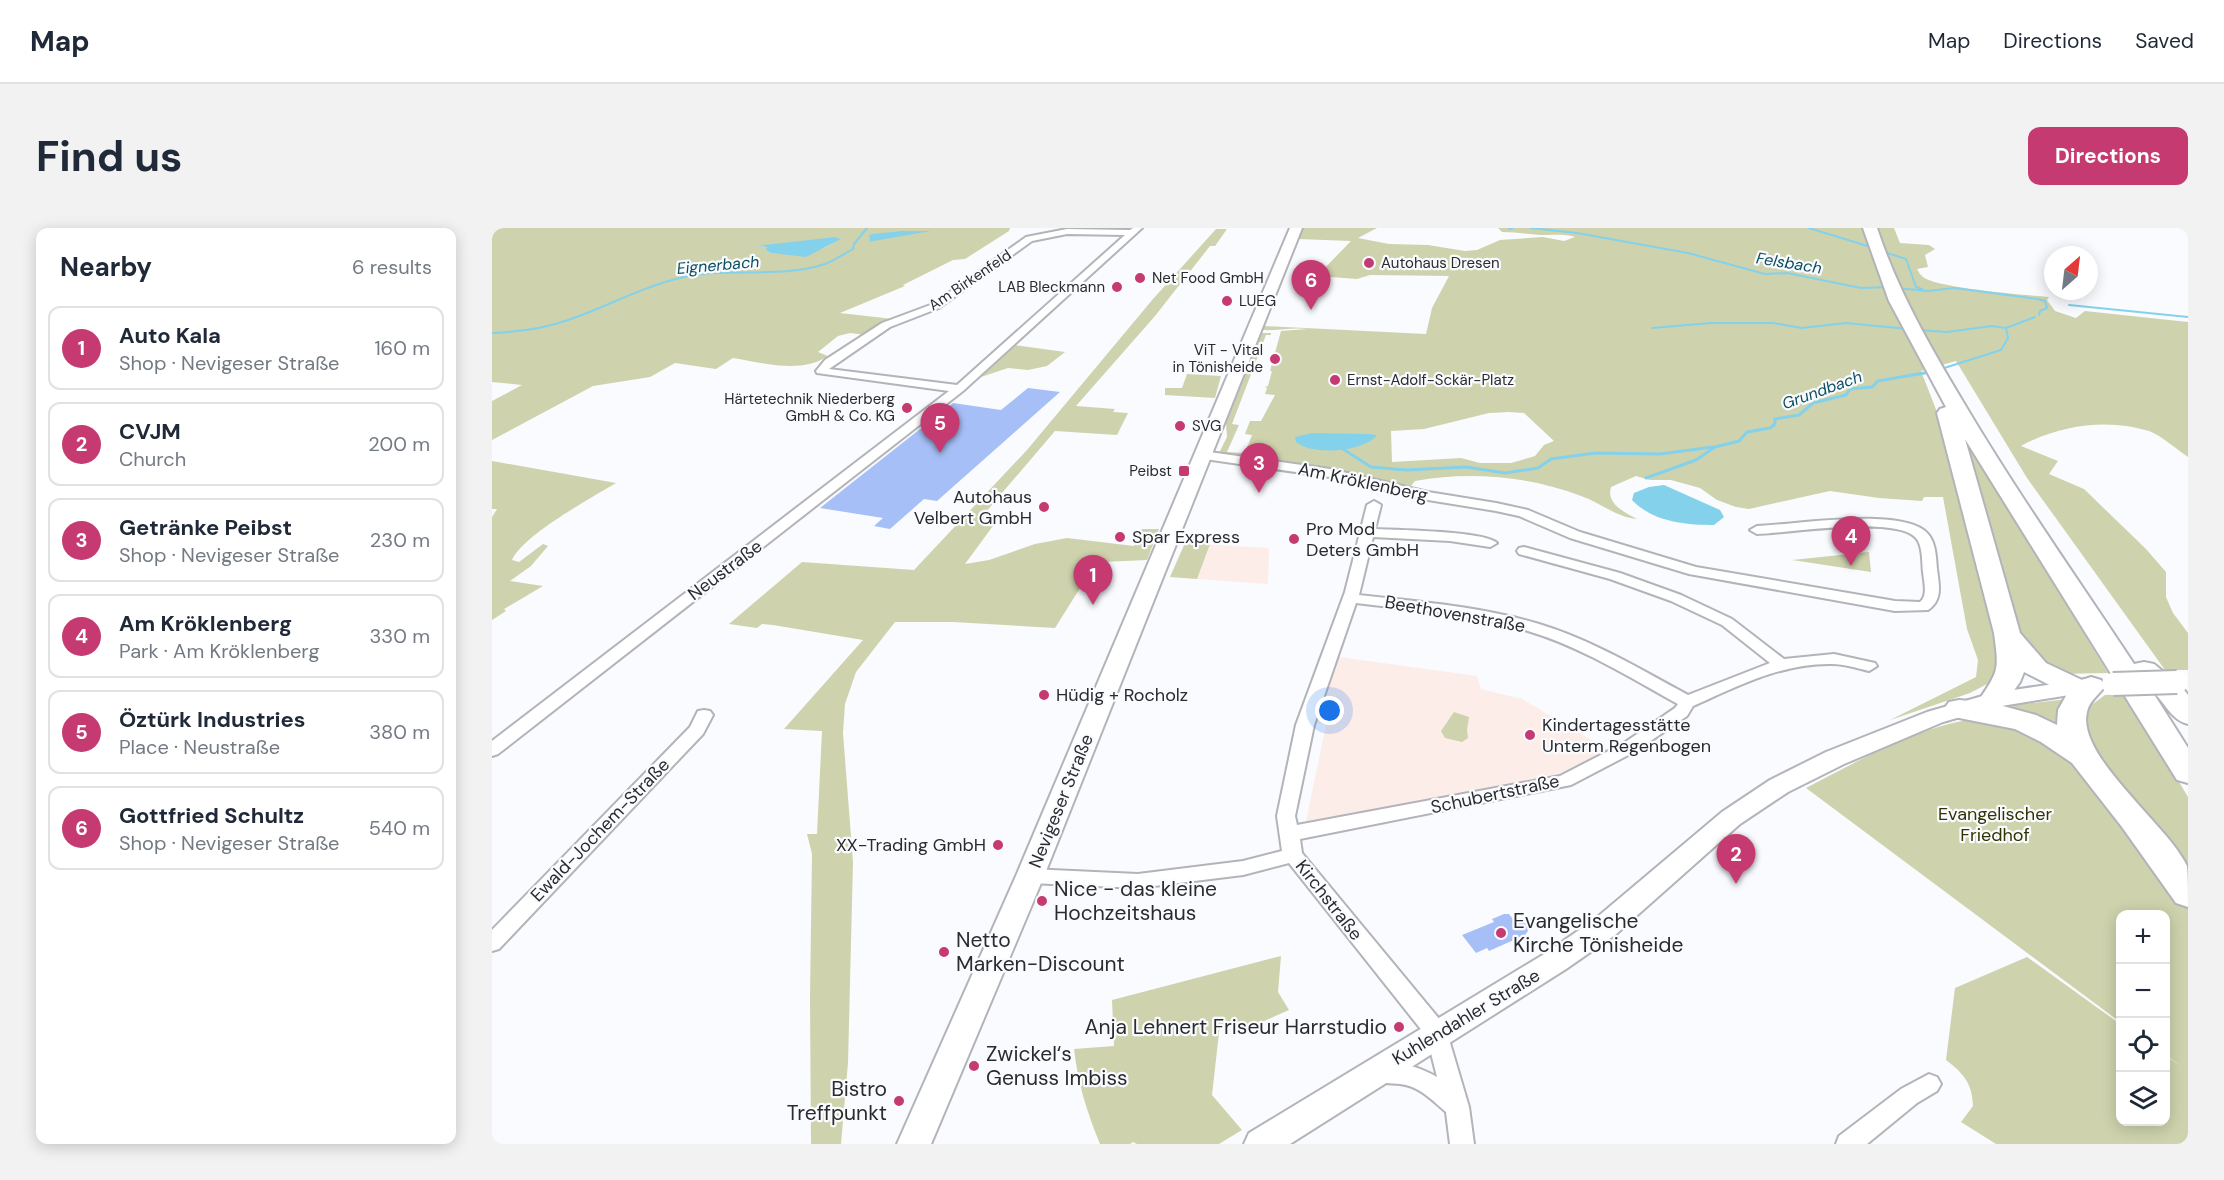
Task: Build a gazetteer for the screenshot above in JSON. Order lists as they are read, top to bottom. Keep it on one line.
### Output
{"streets":{"main road":["Nevigeser Straße","Kuhlendahler Straße"],"street":["Am Birkenfeld","Am Kröklenberg","Neustraße","Beethovenstraße","Schubertstraße","Ewald-Jochem-Straße","Kirchstraße"]},"crossings":[["Am Birkenfeld","Neustraße"],["Am Kröklenberg","Nevigeser Straße"],["Beethovenstraße","Schubertstraße"],["Schubertstraße","Nevigeser Straße"],["Schubertstraße","Kirchstraße"],["Kirchstraße","Kuhlendahler Straße"]],"water":["Felsbach","Eignerbach","Grundbach"],"parks":["Evangelischer Friedhof"],"places":{"other":["Autohaus Dresen","Net Food GmbH","LAB Bleckmann","LUEG","ViT - Vital in Tönisheide","Ernst-Adolf-Sckär-Platz","Härtetechnik Niederberg GmbH & Co. KG","SVG","Autohaus Velbert GmbH","Spar Express","Pro Mod Deters GmbH","Hüdig + Rocholz","Kindertagesstätte Unterm Regenbogen","XX-Trading GmbH","Nice - das kleine Hochzeitshaus","Evangelische Kirche Tönisheide","Netto Marken-Discount","Anja Lehnert Friseur Harrstudio","Zwickel‘s Genuss Imbiss","Bistro Treffpunkt"],"transit":["Peibst"]},"north":"top right","page":{"header":"Map","nav":["Map","Directions","Saved"],"buttons":"Directions","title":"Find us","heading":["Nearby","6 results"],"pins":["6","5","3","4","1","2"],"list":[{"mark":"1","name":"Auto Kala","note":"Shop · Nevigeser Straße","value":"160 m"},{"mark":"2","name":"CVJM","note":"Church","value":"200 m"},{"mark":"3","name":"Getränke Peibst","note":"Shop · Nevigeser Straße","value":"230 m"},{"mark":"4","name":"Am Kröklenberg","note":"Park · Am Kröklenberg","value":"330 m"},{"mark":"5","name":"Öztürk Industries","note":"Place · Neustraße","value":"380 m"},{"mark":"6","name":"Gottfried Schultz","note":"Shop · Nevigeser Straße","value":"540 m"}],"map_buttons":["+","−"]}}
